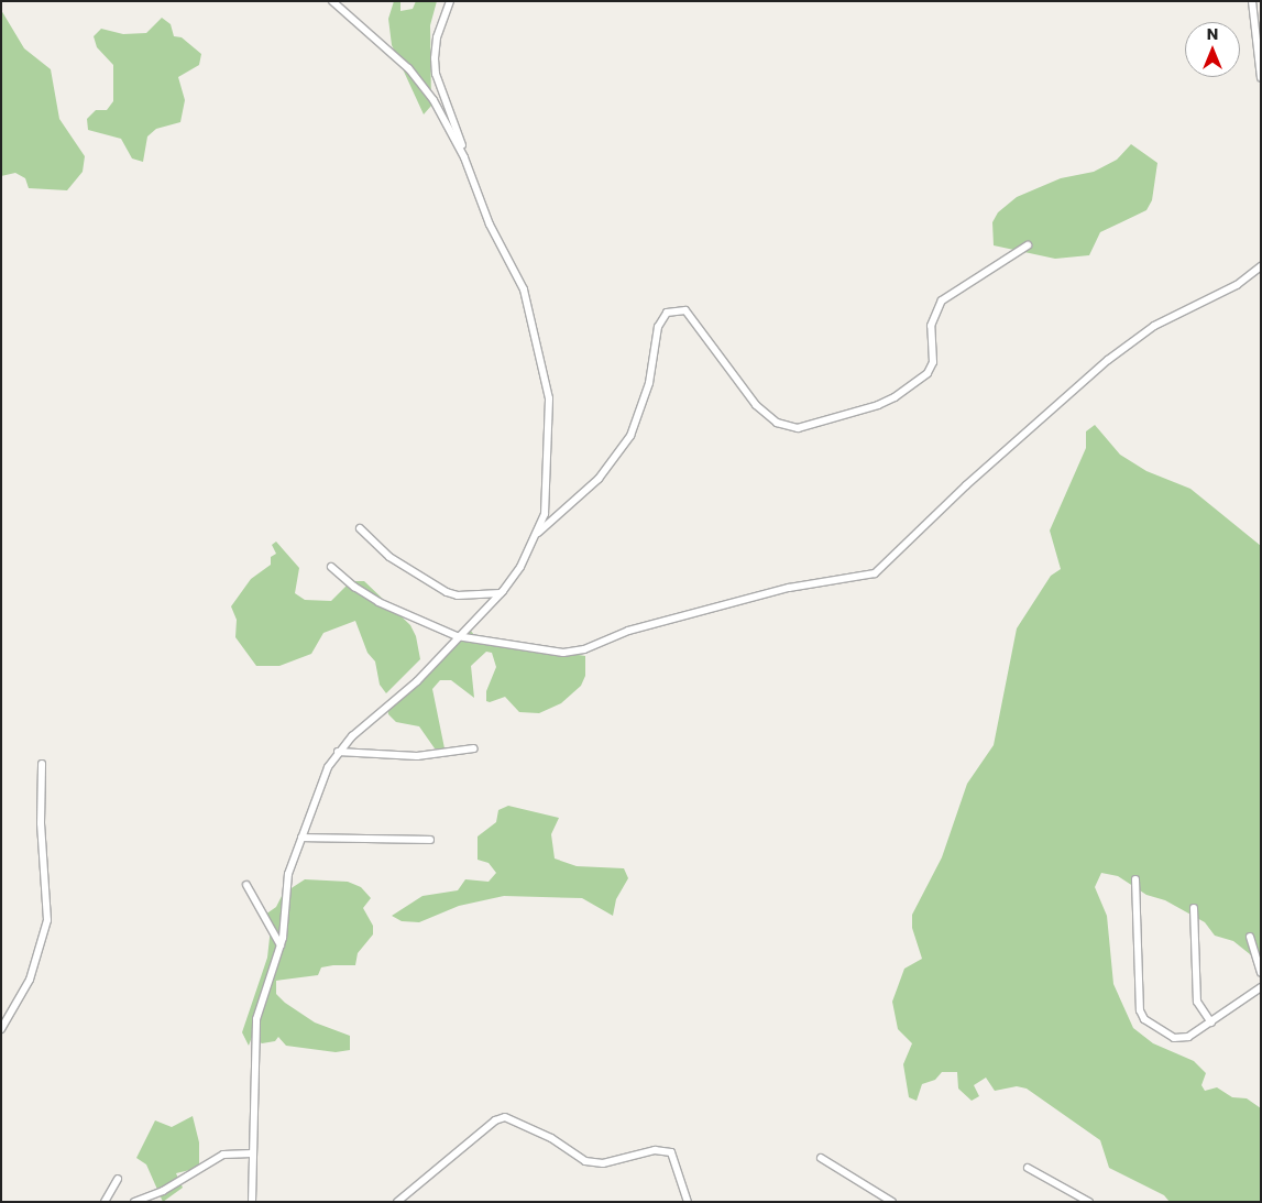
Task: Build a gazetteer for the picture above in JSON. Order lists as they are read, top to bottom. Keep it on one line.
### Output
{"north":"top"}
